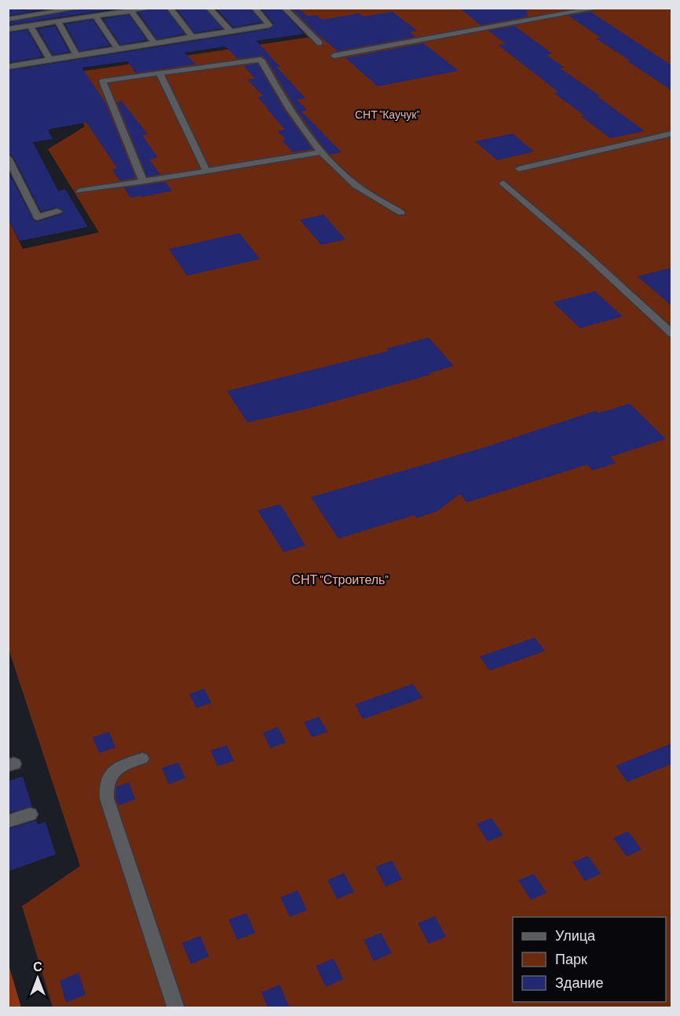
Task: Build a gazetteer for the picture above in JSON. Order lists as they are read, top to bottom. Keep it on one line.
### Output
{"parks":["СНТ \"Каучук\"","СНТ \"Строитель\""],"legend":["Улица","Парк","Здание"],"north":"top"}
